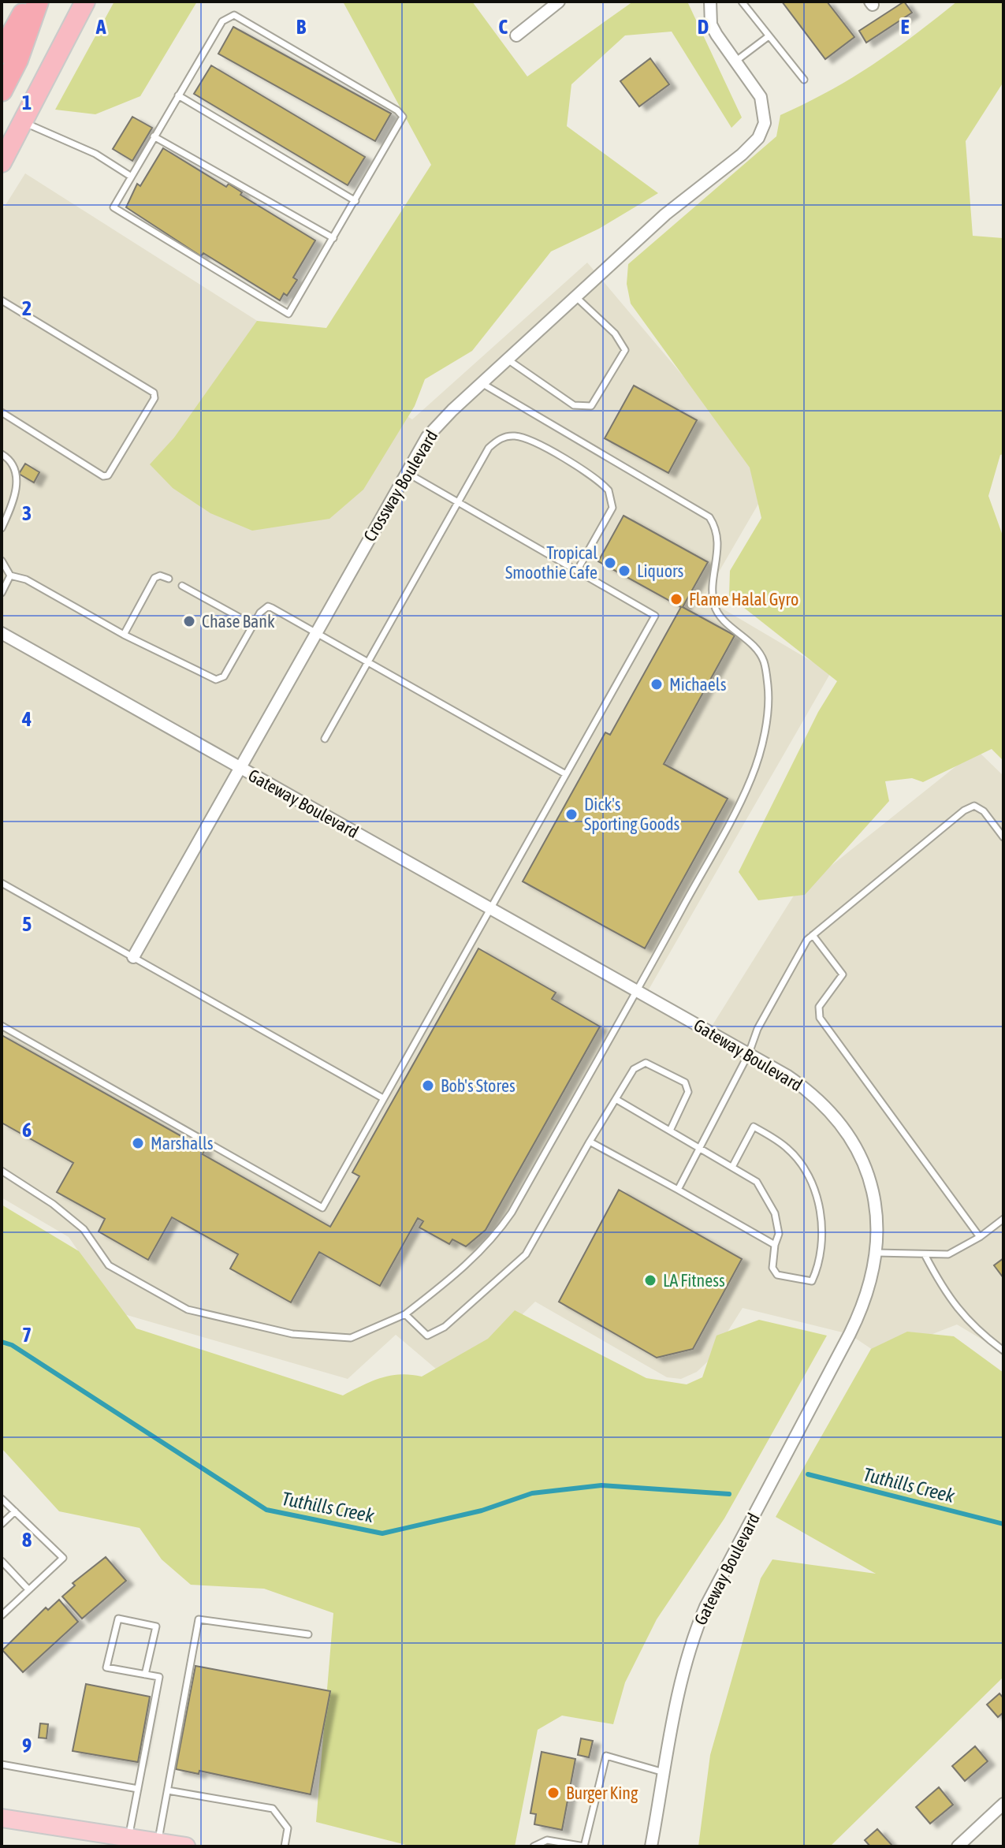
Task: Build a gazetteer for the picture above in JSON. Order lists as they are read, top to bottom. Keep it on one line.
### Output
{"streets":{"street":["Crossway Boulevard","Gateway Boulevard"]},"crossings":[["Crossway Boulevard","Gateway Boulevard"]],"water":["Tuthills Creek"],"places":["Tropical Smoothie Cafe","Liquors","Flame Halal Gyro","Chase Bank","Michaels","Dick's Sporting Goods","Bob's Stores","Marshalls","LA Fitness","Burger King"],"grid":{"columns":["A","B","C","D","E"],"rows":["1","2","3","4","5","6","7","8","9"]}}
